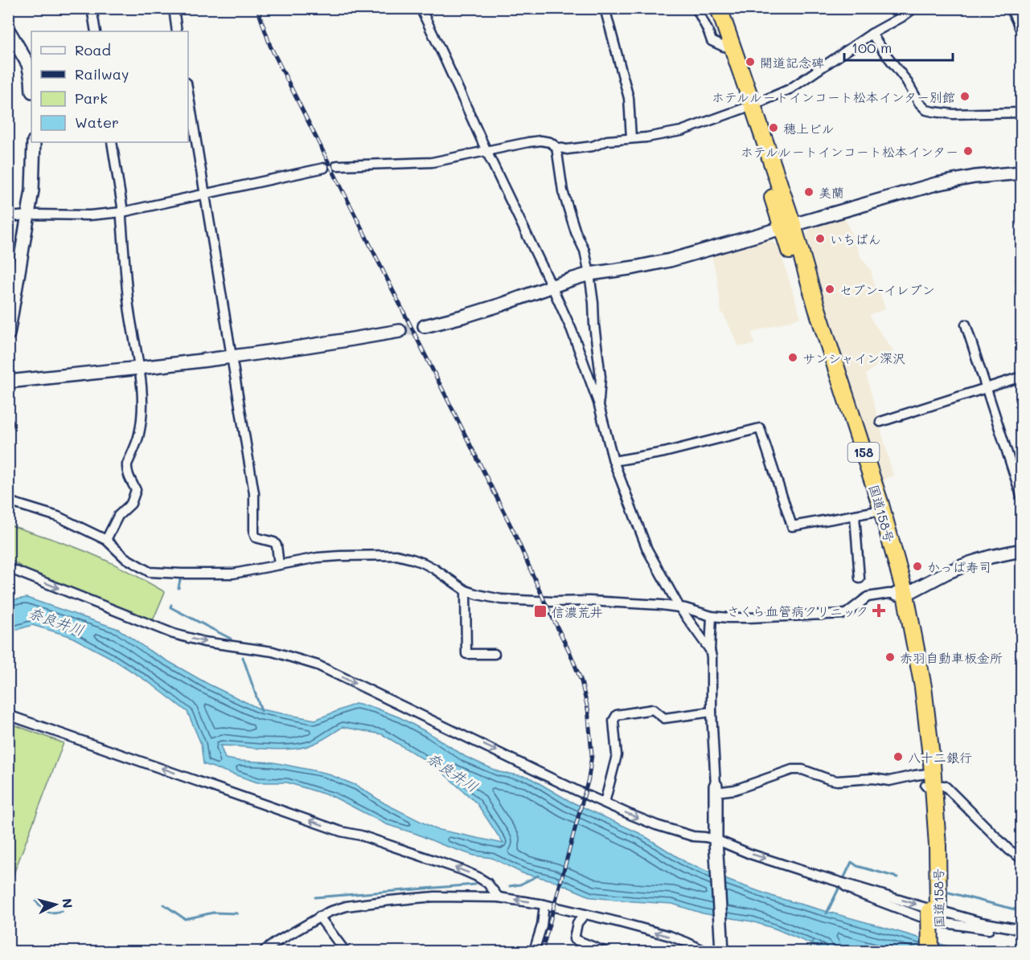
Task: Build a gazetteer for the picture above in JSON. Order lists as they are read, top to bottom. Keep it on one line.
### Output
{"streets":{"highway":["158","国道158号"]},"water":["奈良井川"],"places":{"other":["開道記念碑","ホテルルートインコート松本インター別館","穂上ビル","ホテルルートインコート松本インター","美蘭","いちばん","セブン-イレブン","サンシャイン深沢","かっぱ寿司","赤羽自動車板金所","八十二銀行"],"health":["さくら血管病クリニック"],"transit":["信濃荒井"]},"legend":["Road","Railway","Park","Water"],"scale_bar":"100 m","north":"right"}
